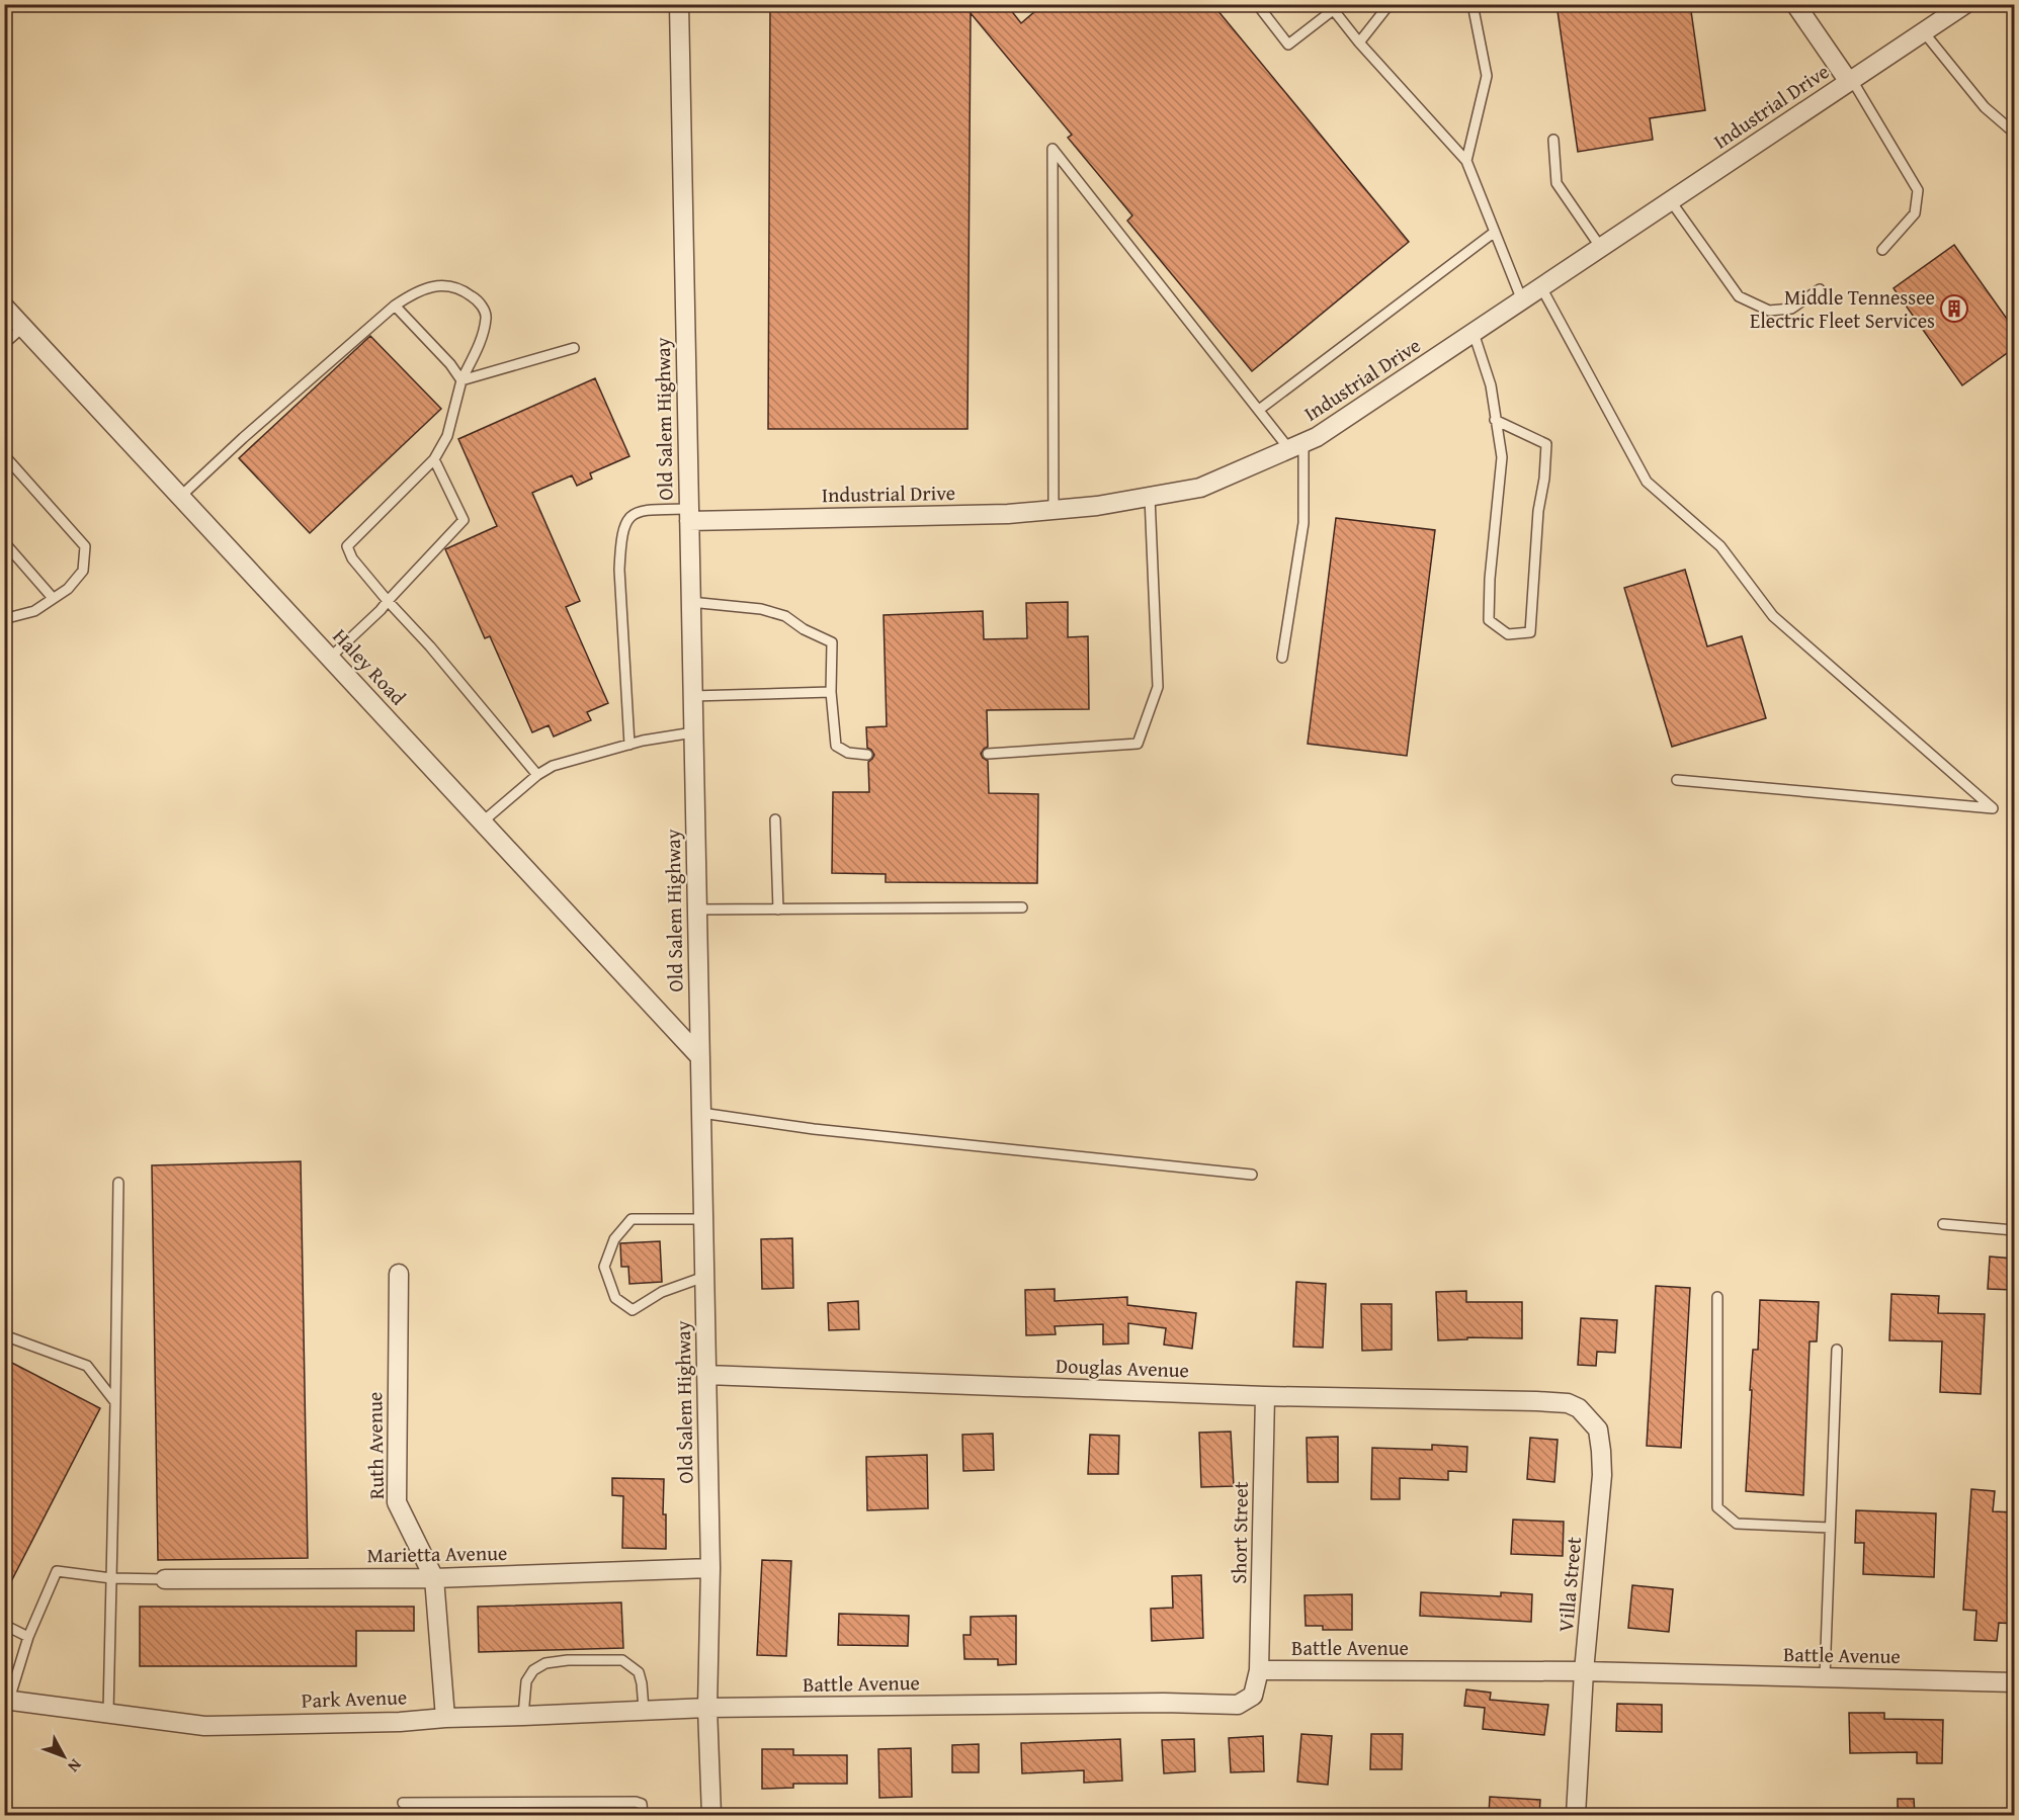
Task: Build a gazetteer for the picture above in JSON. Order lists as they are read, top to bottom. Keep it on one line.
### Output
{"streets":{"street":["Industrial Drive","Old Salem Highway","Haley Road","Douglas Avenue","Ruth Avenue","Short Street","Marietta Avenue","Villa Street","Battle Avenue","Park Avenue"]},"crossings":[["Industrial Drive","Old Salem Highway"],["Old Salem Highway","Haley Road"],["Old Salem Highway","Douglas Avenue"],["Old Salem Highway","Marietta Avenue"],["Old Salem Highway","Battle Avenue"],["Old Salem Highway","Park Avenue"],["Douglas Avenue","Short Street"],["Douglas Avenue","Villa Street"],["Ruth Avenue","Marietta Avenue"],["Ruth Avenue","Park Avenue"],["Short Street","Battle Avenue"],["Villa Street","Battle Avenue"],["Battle Avenue","Park Avenue"]],"places":{"building":["Middle Tennessee Electric Fleet Services"]},"north":"bottom right"}
